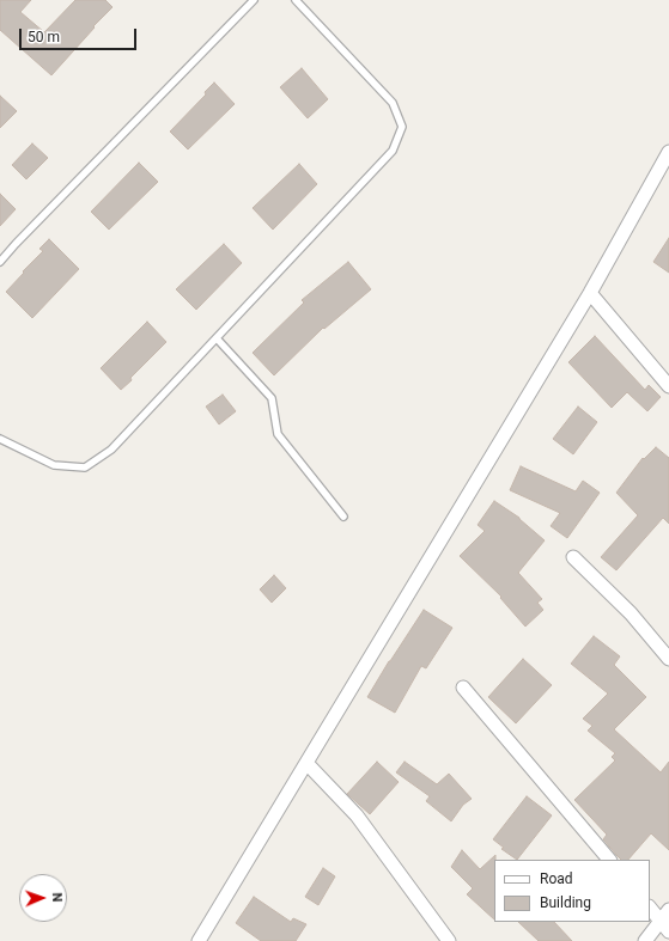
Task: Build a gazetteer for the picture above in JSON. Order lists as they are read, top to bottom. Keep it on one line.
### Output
{"legend":["Road","Building"],"scale_bar":"50 m","north":"right"}
